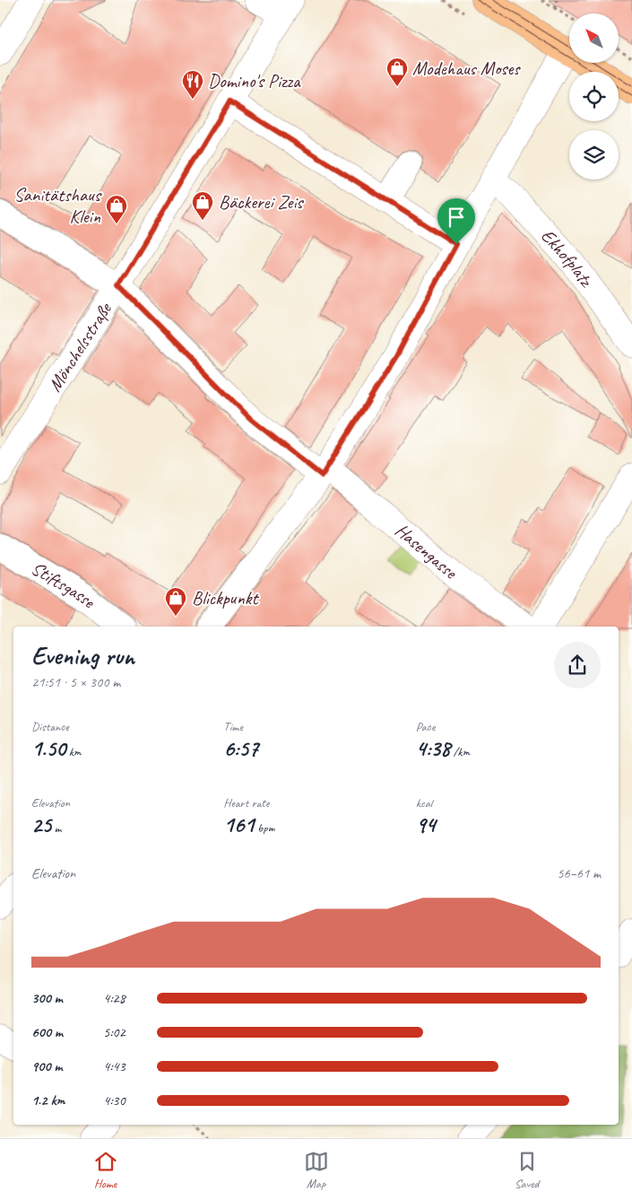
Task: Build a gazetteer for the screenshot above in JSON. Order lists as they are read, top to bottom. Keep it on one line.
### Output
{"streets":{"street":["Ekhofplatz","Mönchelsstraße","Hasengasse","Stiftsgasse"]},"crossings":[["Mönchelsstraße","Hasengasse"]],"places":{"shop":["Modehaus Moses","Bäckerei Zeis","Sanitätshaus Klein","Blickpunkt"],"restaurant":["Domino's Pizza"]},"north":"top left","page":{"heading":["Evening run","21:51 · 5 × 300 m"],"stats":[["Distance","1.50 km"],["Time","6:57"],["Pace","4:38 /km"],["Elevation","25 m"],["Heart rate","161 bpm"],["kcal","94"]],"chart":["Elevation","56–61 m"],"list":[{"name":"300 m","note":"4:28"},{"name":"600 m","note":"5:02"},{"name":"900 m","note":"4:43"},{"name":"1.2 km","note":"4:30"}],"tabs":["Home","Map","Saved"]}}
